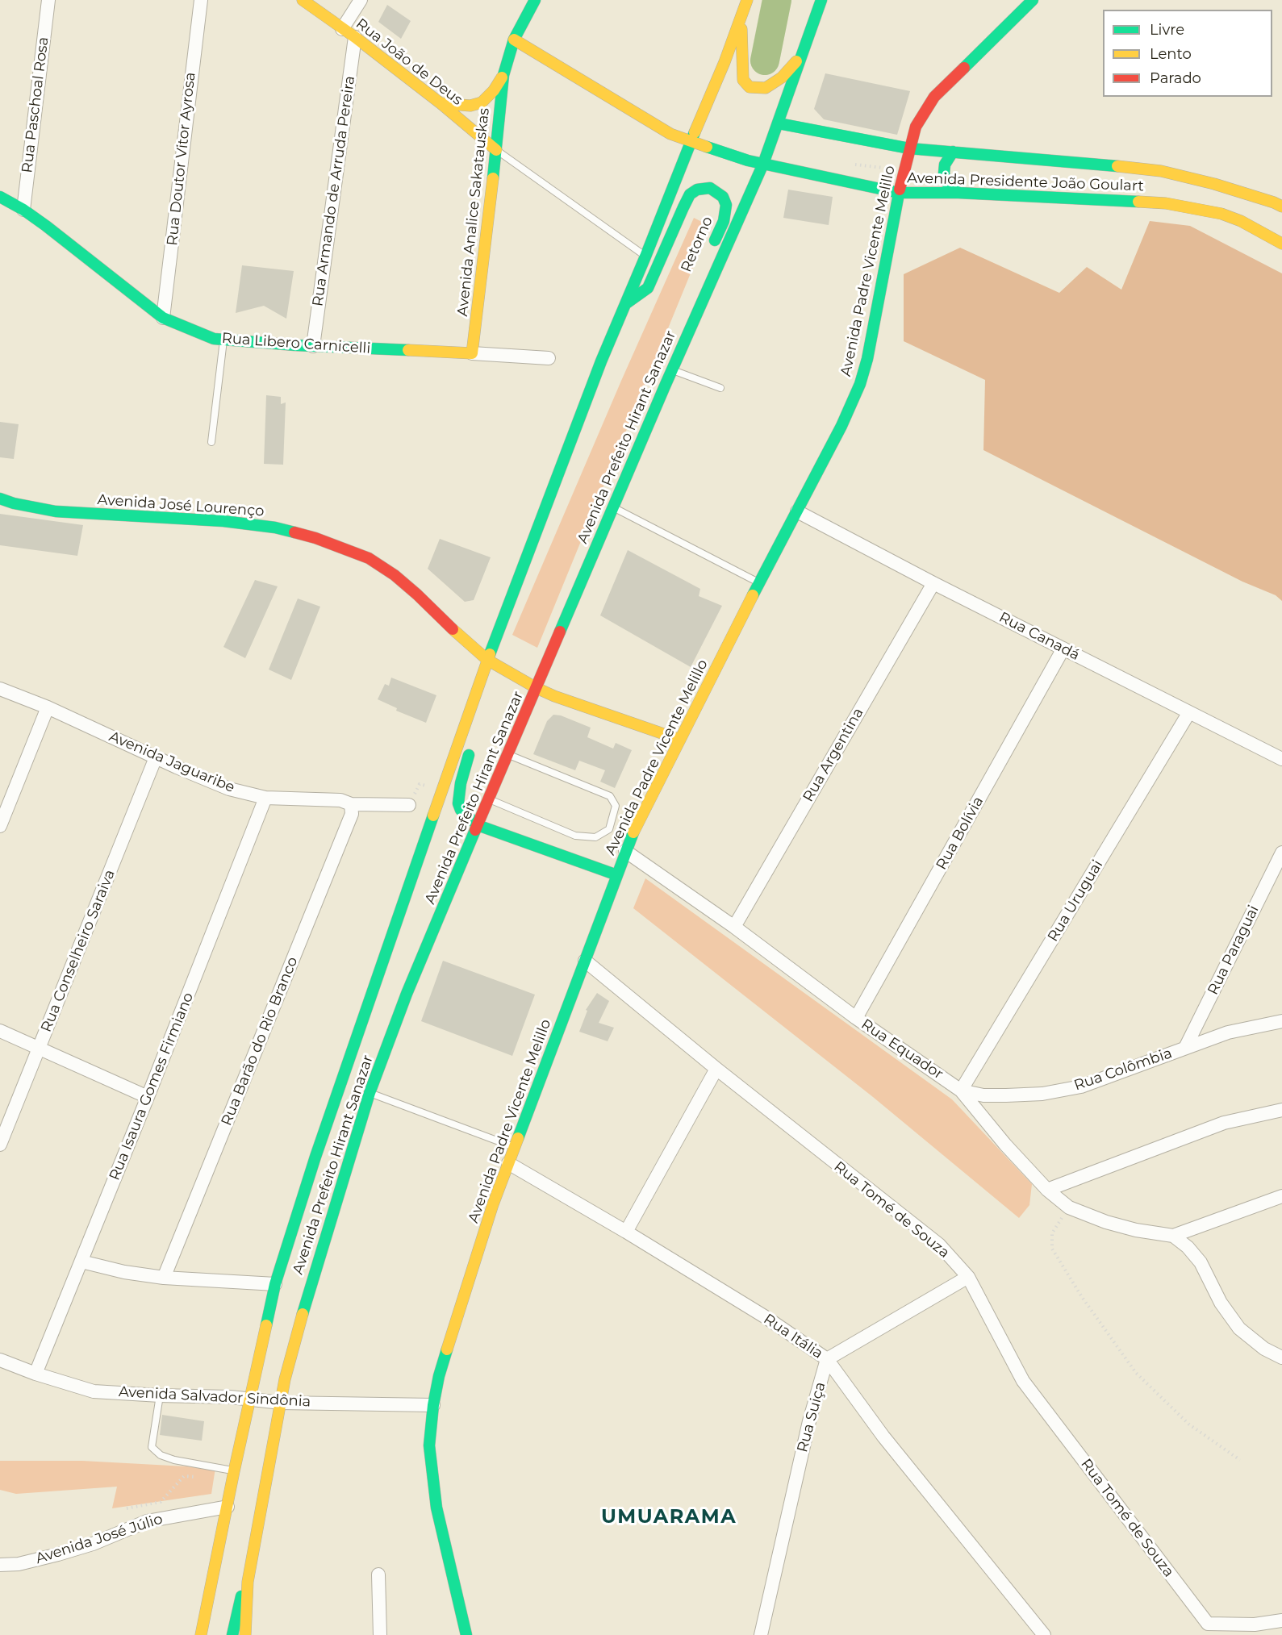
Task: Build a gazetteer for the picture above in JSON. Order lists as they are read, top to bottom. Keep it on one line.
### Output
{"streets":{"main road":["Rua João de Deus","Avenida Presidente João Goulart","Avenida Analice Sakatauskas","Retorno","Avenida Padre Vicente Melillo","Rua Libero Carnicelli","Avenida Prefeito Hirant Sanazar","Avenida José Lourenço"],"street":["Rua Paschoal Rosa","Rua Doutor Vitor Ayrosa","Rua Armando de Arruda Pereira","Rua Canadá","Rua Argentina","Avenida Jaguaribe","Rua Bolívia","Rua Uruguai","Rua Paraguai","Rua Conselheiro Saraiva","Rua Barão do Rio Branco","Rua Equador","Rua Colômbia","Rua Isaura Gomes Firmiano","Rua Tomé de Souza","Rua Itália","Avenida Salvador Sindônia","Rua Suiça","Avenida José Júlio"]},"crossings":[["Rua João de Deus","Rua Armando de Arruda Pereira"],["Rua João de Deus","Avenida Analice Sakatauskas"],["Rua Paschoal Rosa","Rua Libero Carnicelli"],["Rua Doutor Vitor Ayrosa","Rua Libero Carnicelli"],["Avenida Presidente João Goulart","Avenida Analice Sakatauskas"],["Avenida Presidente João Goulart","Avenida Padre Vicente Melillo"],["Avenida Presidente João Goulart","Avenida Prefeito Hirant Sanazar"],["Rua Armando de Arruda Pereira","Rua Libero Carnicelli"],["Avenida Analice Sakatauskas","Rua Libero Carnicelli"],["Retorno","Avenida Prefeito Hirant Sanazar"],["Avenida Padre Vicente Melillo","Avenida José Lourenço"],["Avenida Padre Vicente Melillo","Rua Canadá"],["Avenida Padre Vicente Melillo","Rua Equador"],["Avenida Padre Vicente Melillo","Rua Tomé de Souza"],["Avenida Padre Vicente Melillo","Rua Itália"],["Avenida Padre Vicente Melillo","Avenida Salvador Sindônia"],["Avenida Prefeito Hirant Sanazar","Avenida José Lourenço"],["Avenida Prefeito Hirant Sanazar","Avenida Salvador Sindônia"],["Avenida Prefeito Hirant Sanazar","Avenida José Júlio"],["Rua Canadá","Rua Argentina"],["Rua Canadá","Rua Bolívia"],["Rua Canadá","Rua Uruguai"],["Rua Argentina","Rua Equador"],["Avenida Jaguaribe","Rua Conselheiro Saraiva"],["Avenida Jaguaribe","Rua Barão do Rio Branco"],["Avenida Jaguaribe","Rua Isaura Gomes Firmiano"],["Rua Bolívia","Rua Equador"],["Rua Uruguai","Rua Equador"],["Rua Uruguai","Rua Colômbia"],["Rua Paraguai","Rua Colômbia"],["Rua Equador","Rua Colômbia"],["Rua Isaura Gomes Firmiano","Avenida Salvador Sindônia"],["Rua Itália","Rua Suiça"]],"districts":["UMUARAMA"],"legend":["Livre","Lento","Parado"]}
